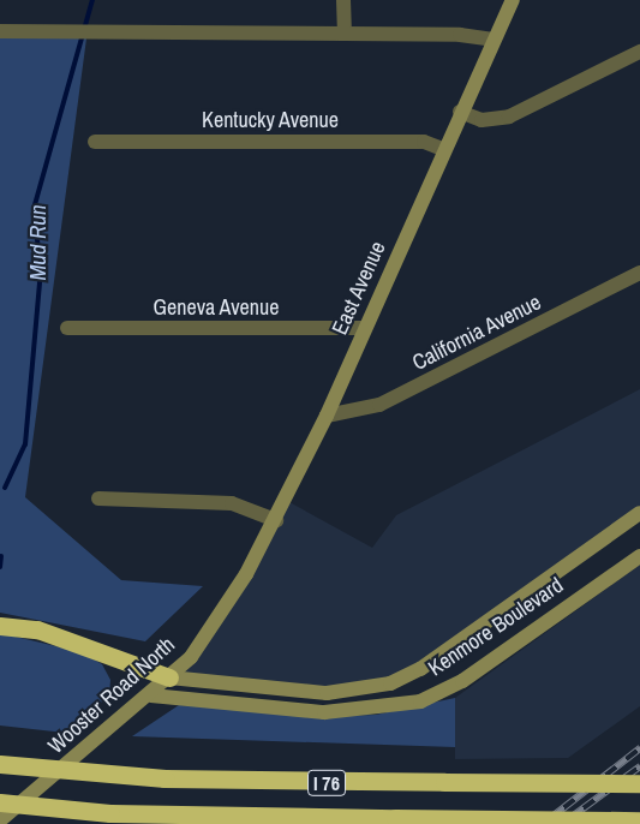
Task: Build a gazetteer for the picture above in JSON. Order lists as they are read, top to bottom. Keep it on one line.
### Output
{"streets":{"highway":["I 76"],"main road":["East Avenue","Kenmore Boulevard","Wooster Road North"],"street":["Kentucky Avenue","Geneva Avenue","California Avenue"]},"crossings":[["Kentucky Avenue","East Avenue"],["East Avenue","Geneva Avenue"],["East Avenue","California Avenue"],["East Avenue","Wooster Road North"],["Kenmore Boulevard","Wooster Road North"]],"water":["Mud Run"]}
